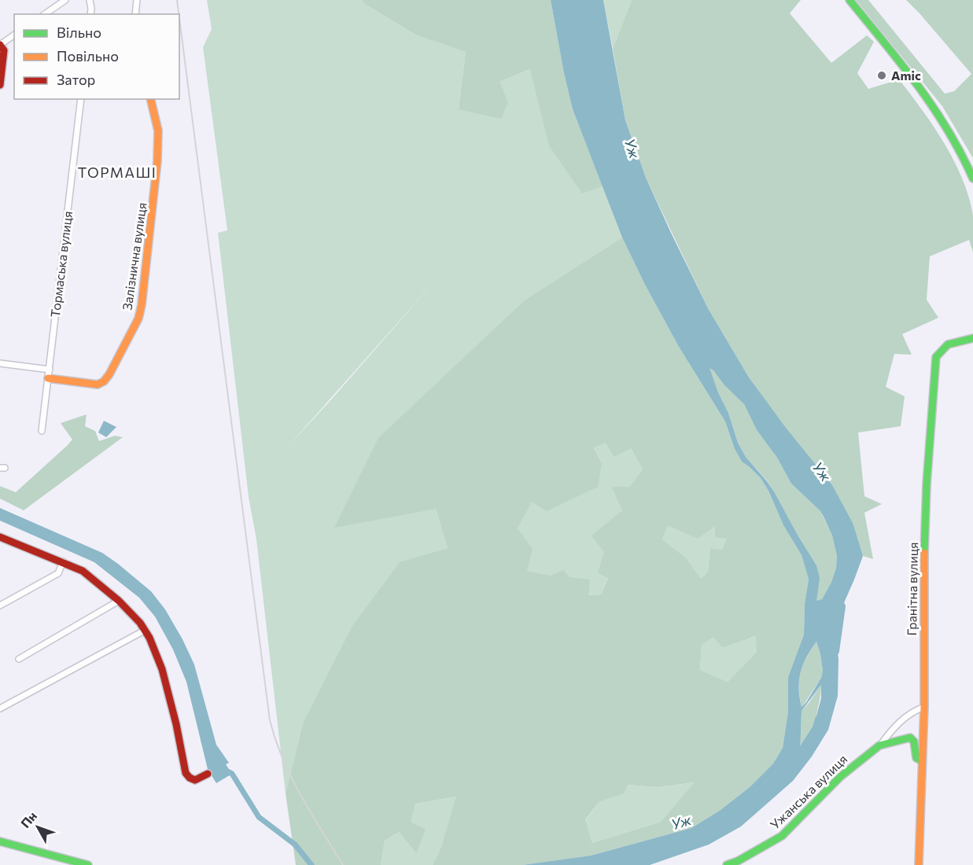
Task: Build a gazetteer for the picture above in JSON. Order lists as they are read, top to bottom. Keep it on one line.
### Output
{"streets":{"main road":["Залізнична вулиця","Гранітна вулиця","Ужанська вулиця"],"street":["Тормаська вулиця"]},"crossings":[["Залізнична вулиця","Тормаська вулиця"],["Гранітна вулиця","Ужанська вулиця"]],"districts":["ТОРМАШІ"],"water":["Уж"],"places":["Amic"],"legend":["Вільно","Повільно","Затор"],"north":"top left"}
